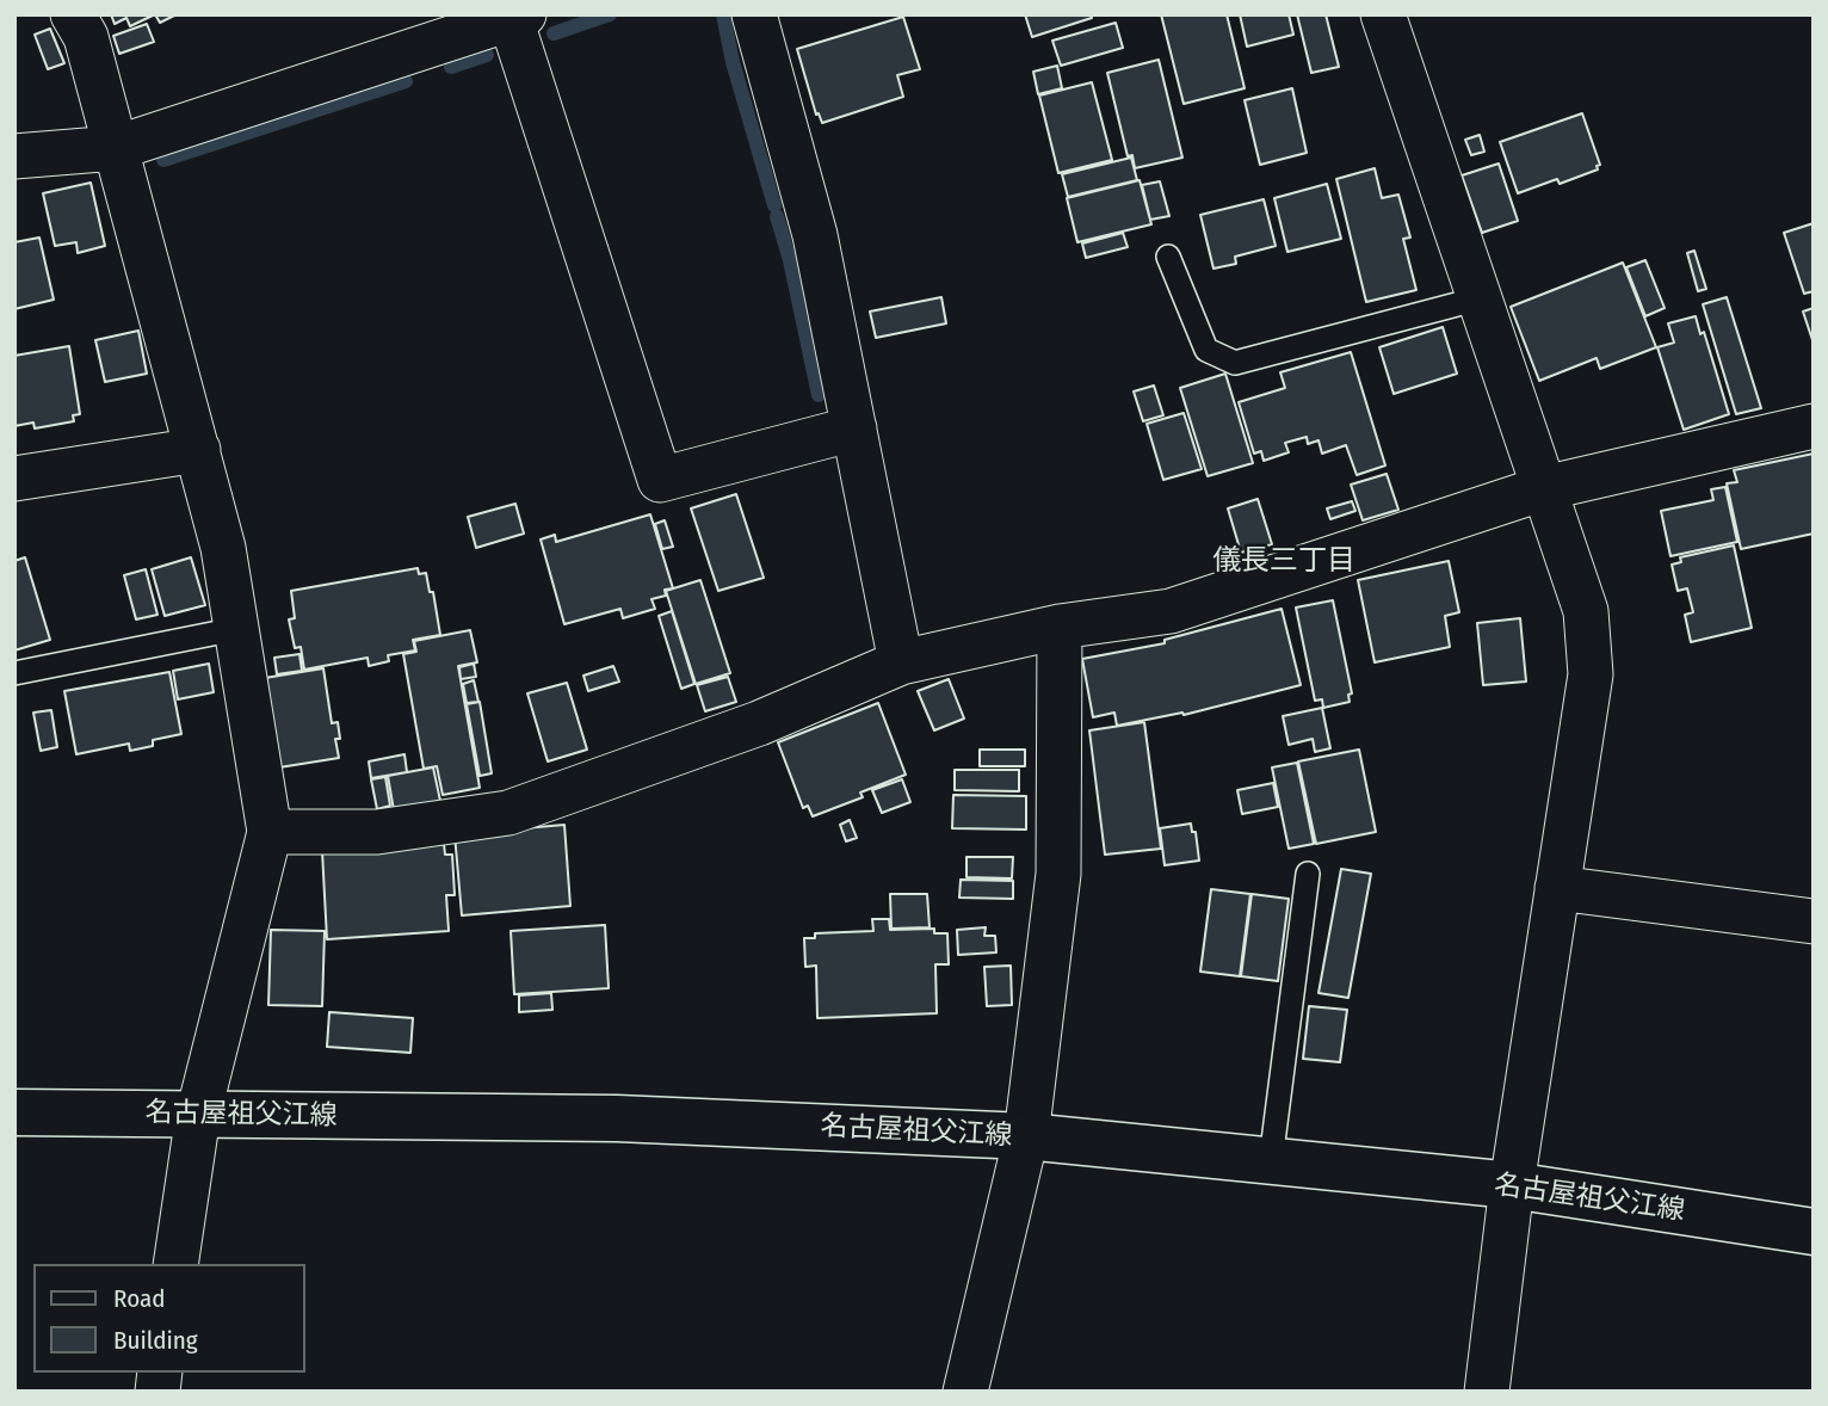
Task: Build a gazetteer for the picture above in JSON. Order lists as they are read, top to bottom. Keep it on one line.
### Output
{"streets":{"main road":["名古屋祖父江線"]},"districts":["儀長三丁目"],"legend":["Road","Building"]}
